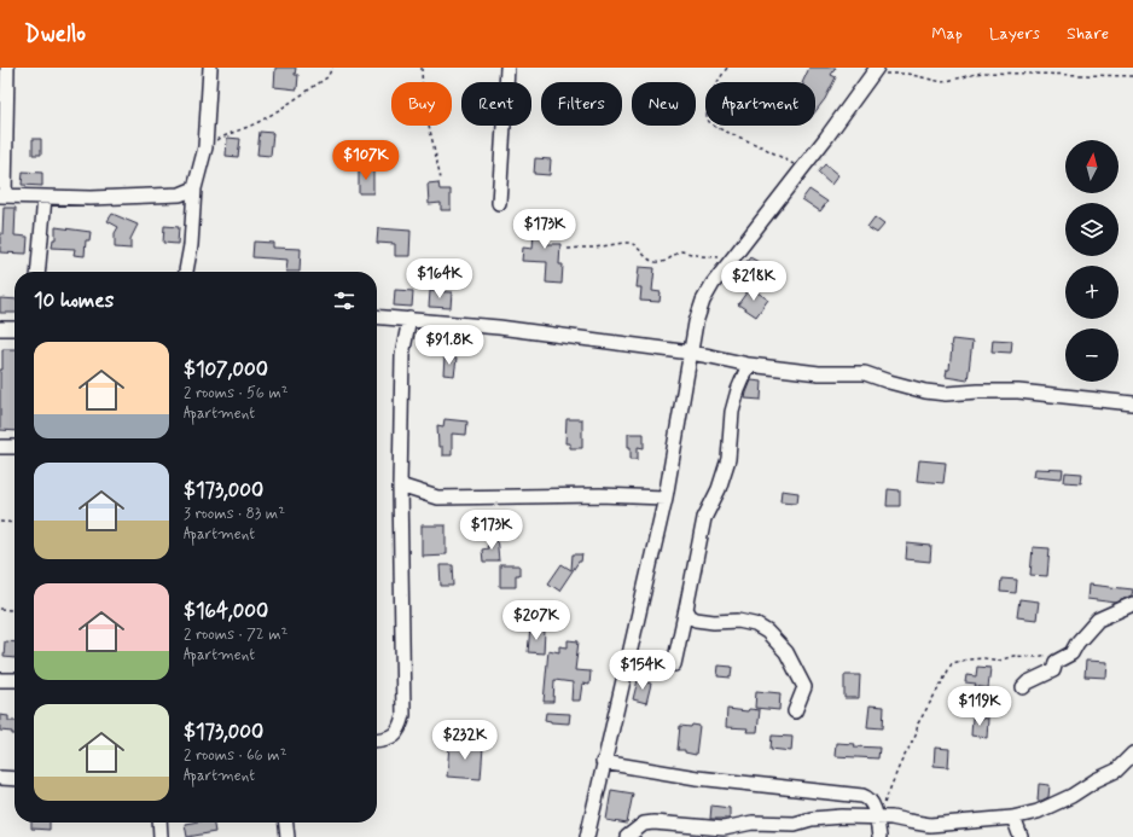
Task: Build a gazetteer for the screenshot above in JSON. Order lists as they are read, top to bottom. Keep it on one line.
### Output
{"north":"top","page":{"header":"Dwello","nav":["Map","Layers","Share"],"chip":["Buy","Rent","Filters","New","Apartment"],"map_buttons":["+","−"],"price":["$107K","$173K","$164K","$218K","$91.8K","$173K","$207K","$154K","$119K","$232K"],"heading":"10 homes","list":[{"name":"$107,000","note":"2 rooms · 56 m² · Apartment"},{"name":"$173,000","note":"3 rooms · 83 m² · Apartment"},{"name":"$164,000","note":"2 rooms · 72 m² · Apartment"},{"name":"$173,000","note":"2 rooms · 66 m² · Apartment"}]}}
